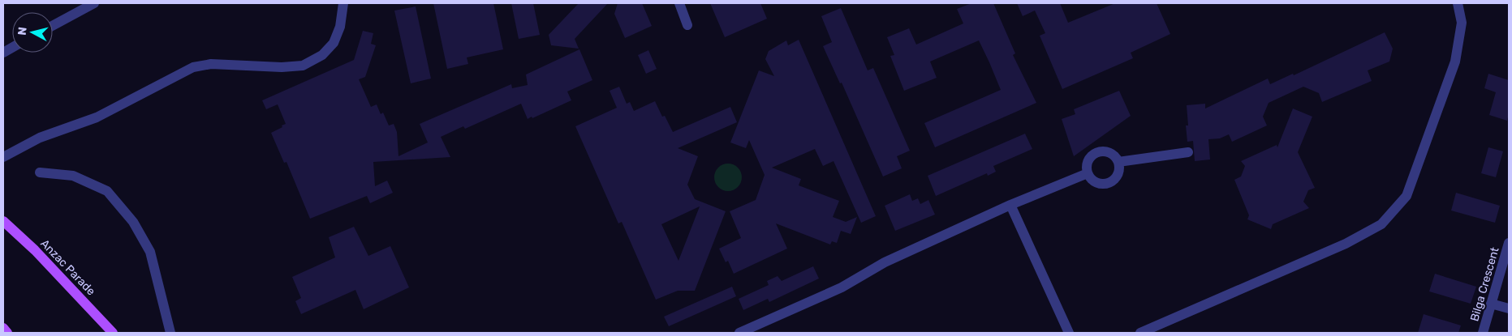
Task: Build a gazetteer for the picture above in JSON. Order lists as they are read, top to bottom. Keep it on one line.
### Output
{"streets":{"main road":["Anzac Parade"],"street":["Bilga Crescent"]},"north":"left"}
